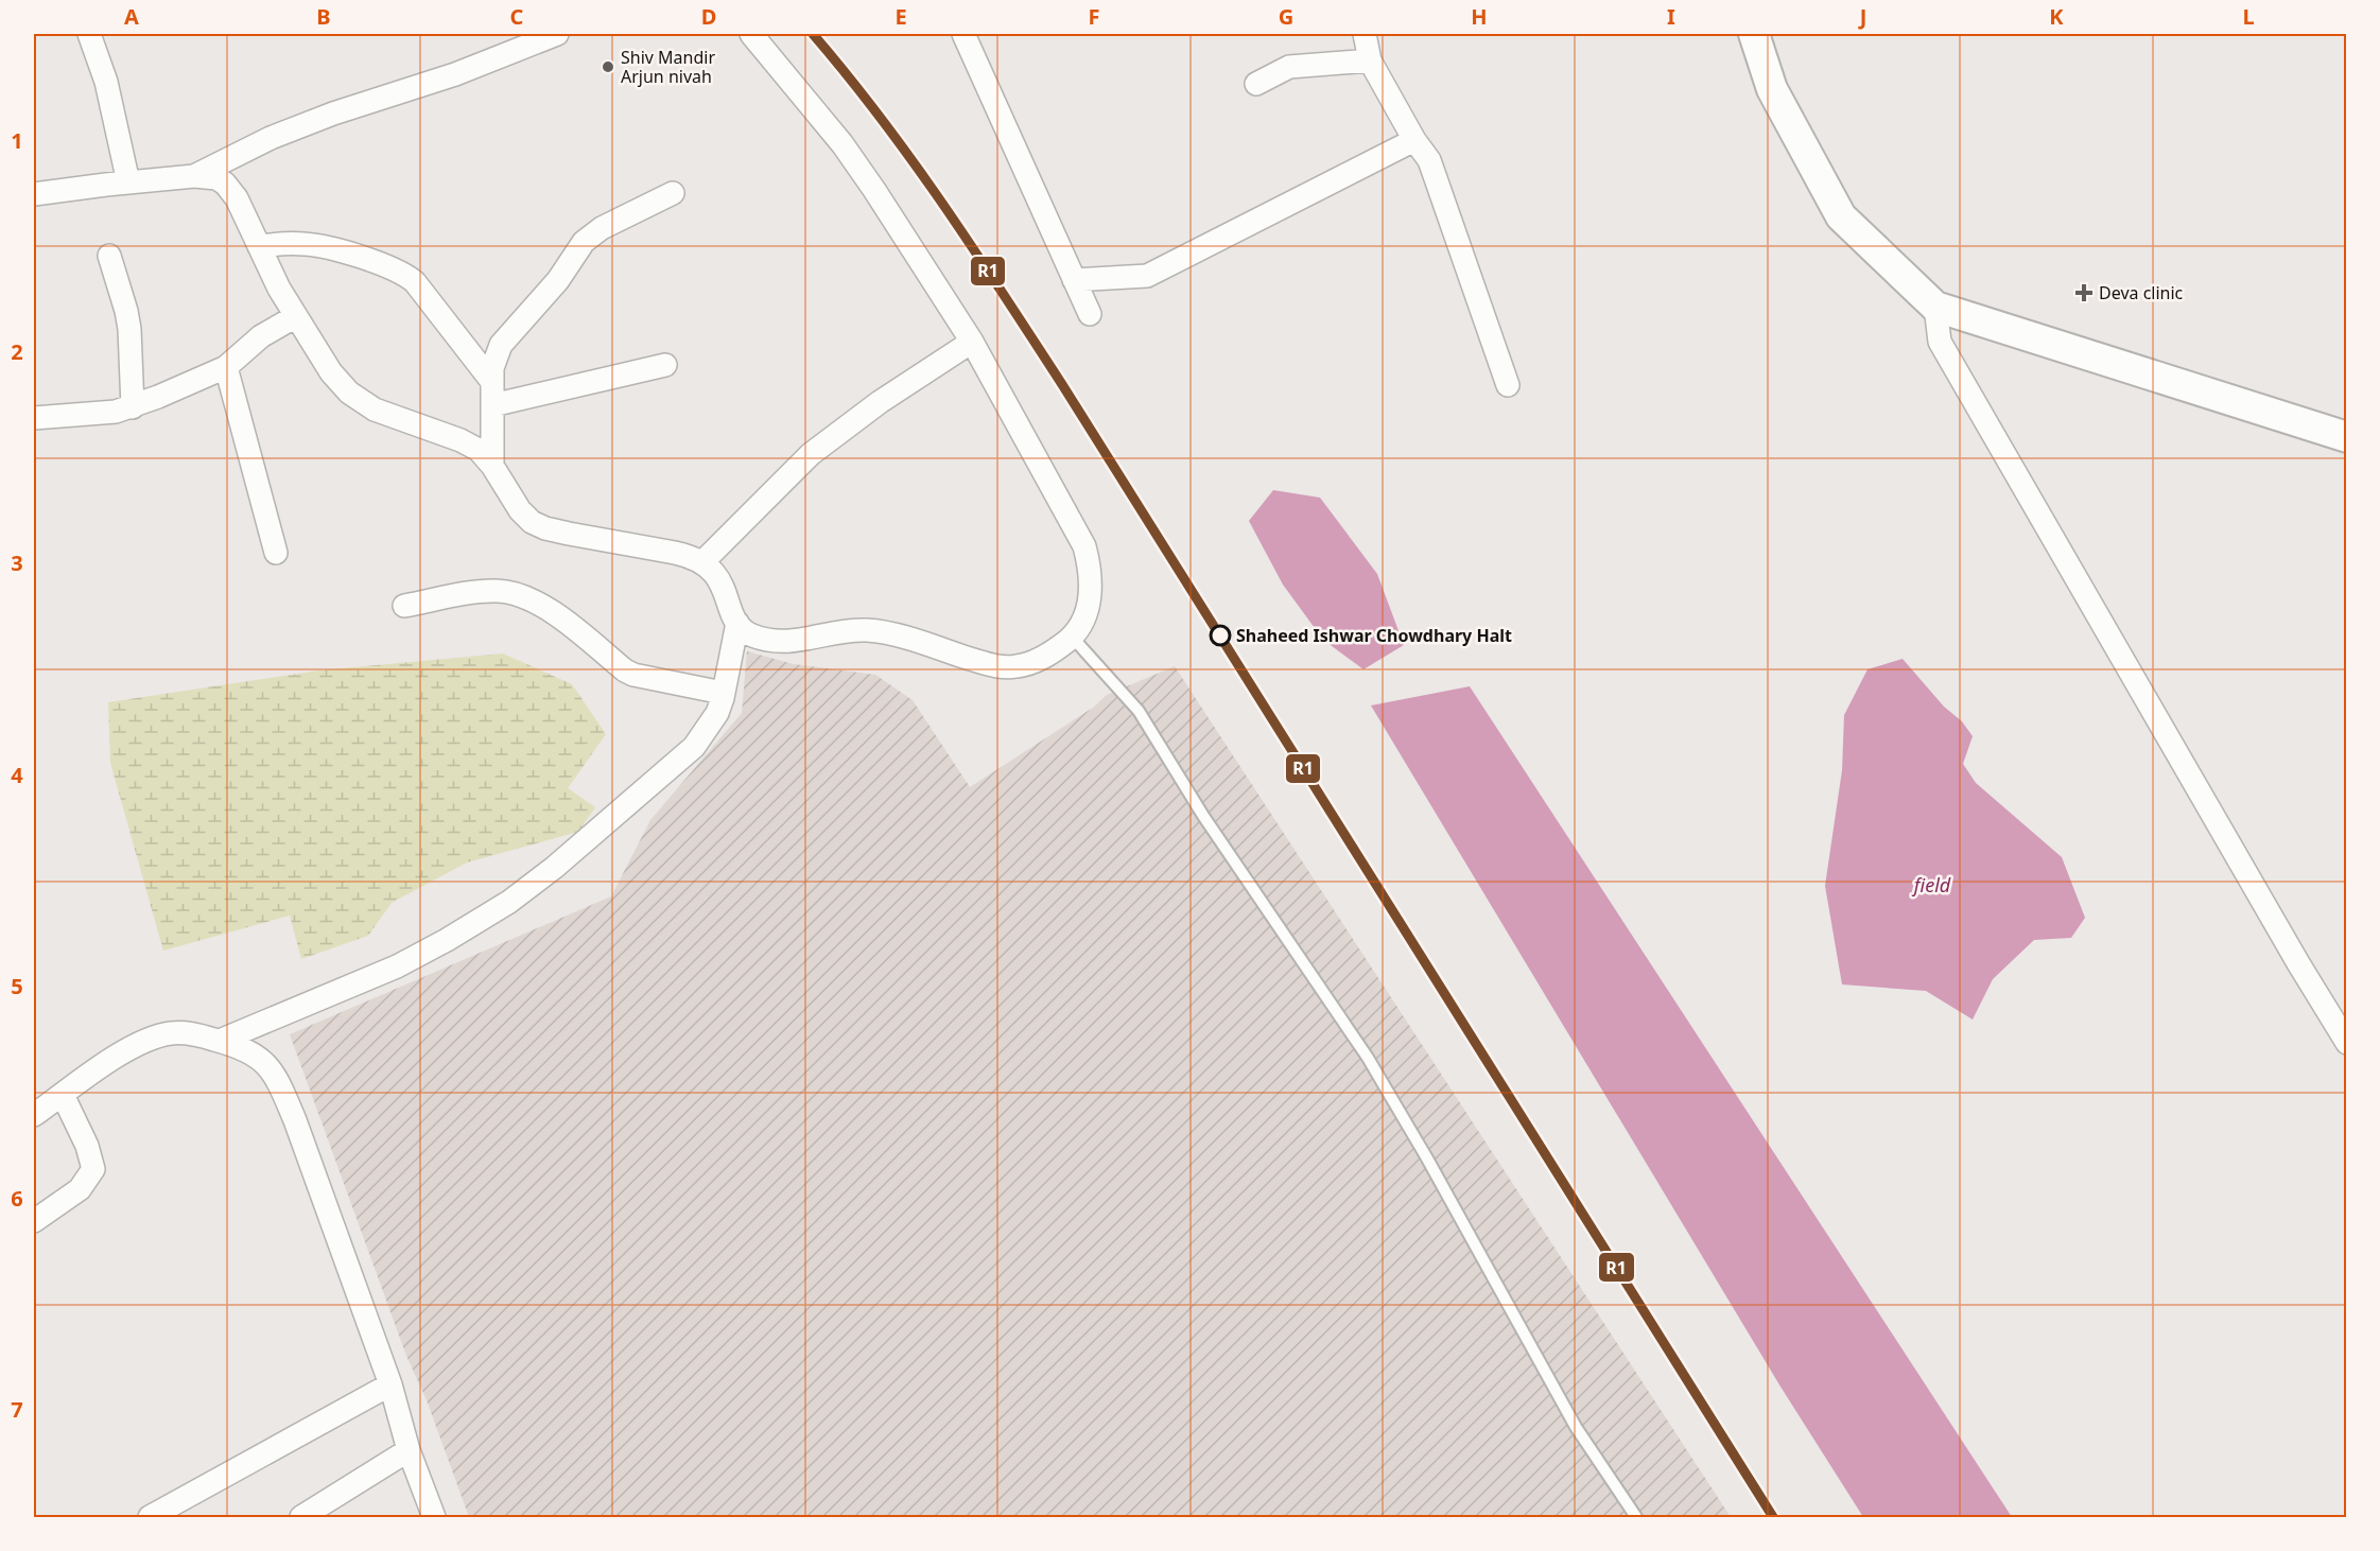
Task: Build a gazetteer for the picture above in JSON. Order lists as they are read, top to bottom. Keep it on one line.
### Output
{"water":["field"],"places":{"other":["Shiv Mandir Arjun nivah","Shaheed Ishwar Chowdhary Halt"],"health":["Deva clinic"]},"lines":["transit line R1"],"grid":{"columns":["A","B","C","D","E","F","G","H","I","J","K","L"],"rows":["1","2","3","4","5","6","7"]}}
